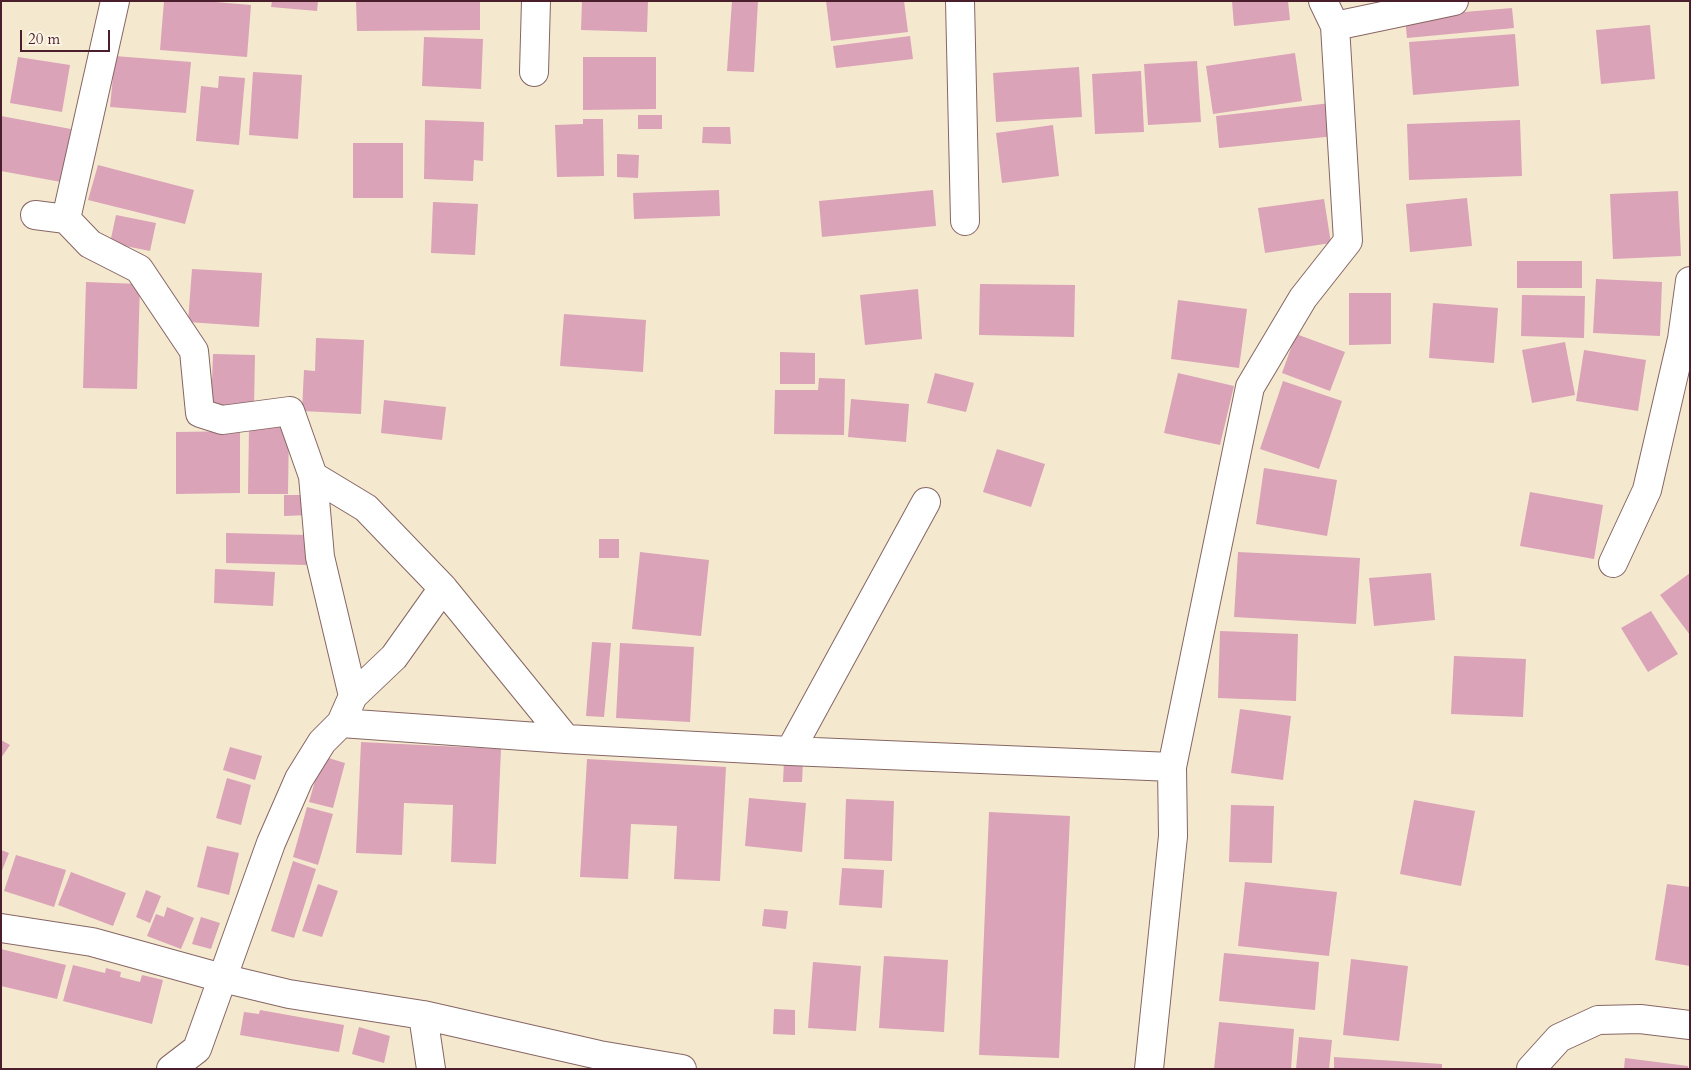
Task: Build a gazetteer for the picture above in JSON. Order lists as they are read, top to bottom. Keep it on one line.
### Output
{"scale_bar":"20 m"}
